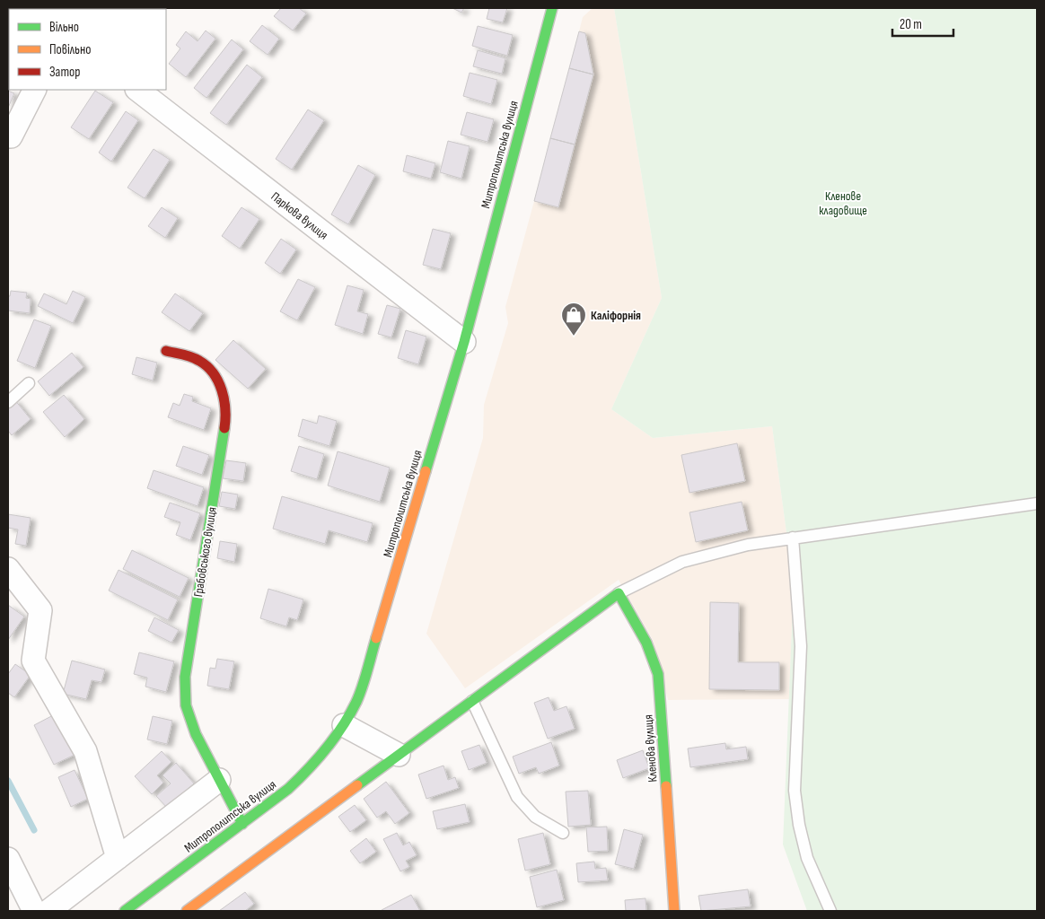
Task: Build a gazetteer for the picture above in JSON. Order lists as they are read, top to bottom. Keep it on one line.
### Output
{"streets":{"street":["Митрополитська вулиця","Паркова вулиця","Грабовського вулиця","Кленова вулиця"]},"crossings":[["Митрополитська вулиця","Паркова вулиця"],["Митрополитська вулиця","Грабовського вулиця"]],"parks":["Кленове кладовище"],"places":{"shop":["Каліфорнія"]},"legend":["Вільно","Повільно","Затор"],"scale_bar":"20 m"}
